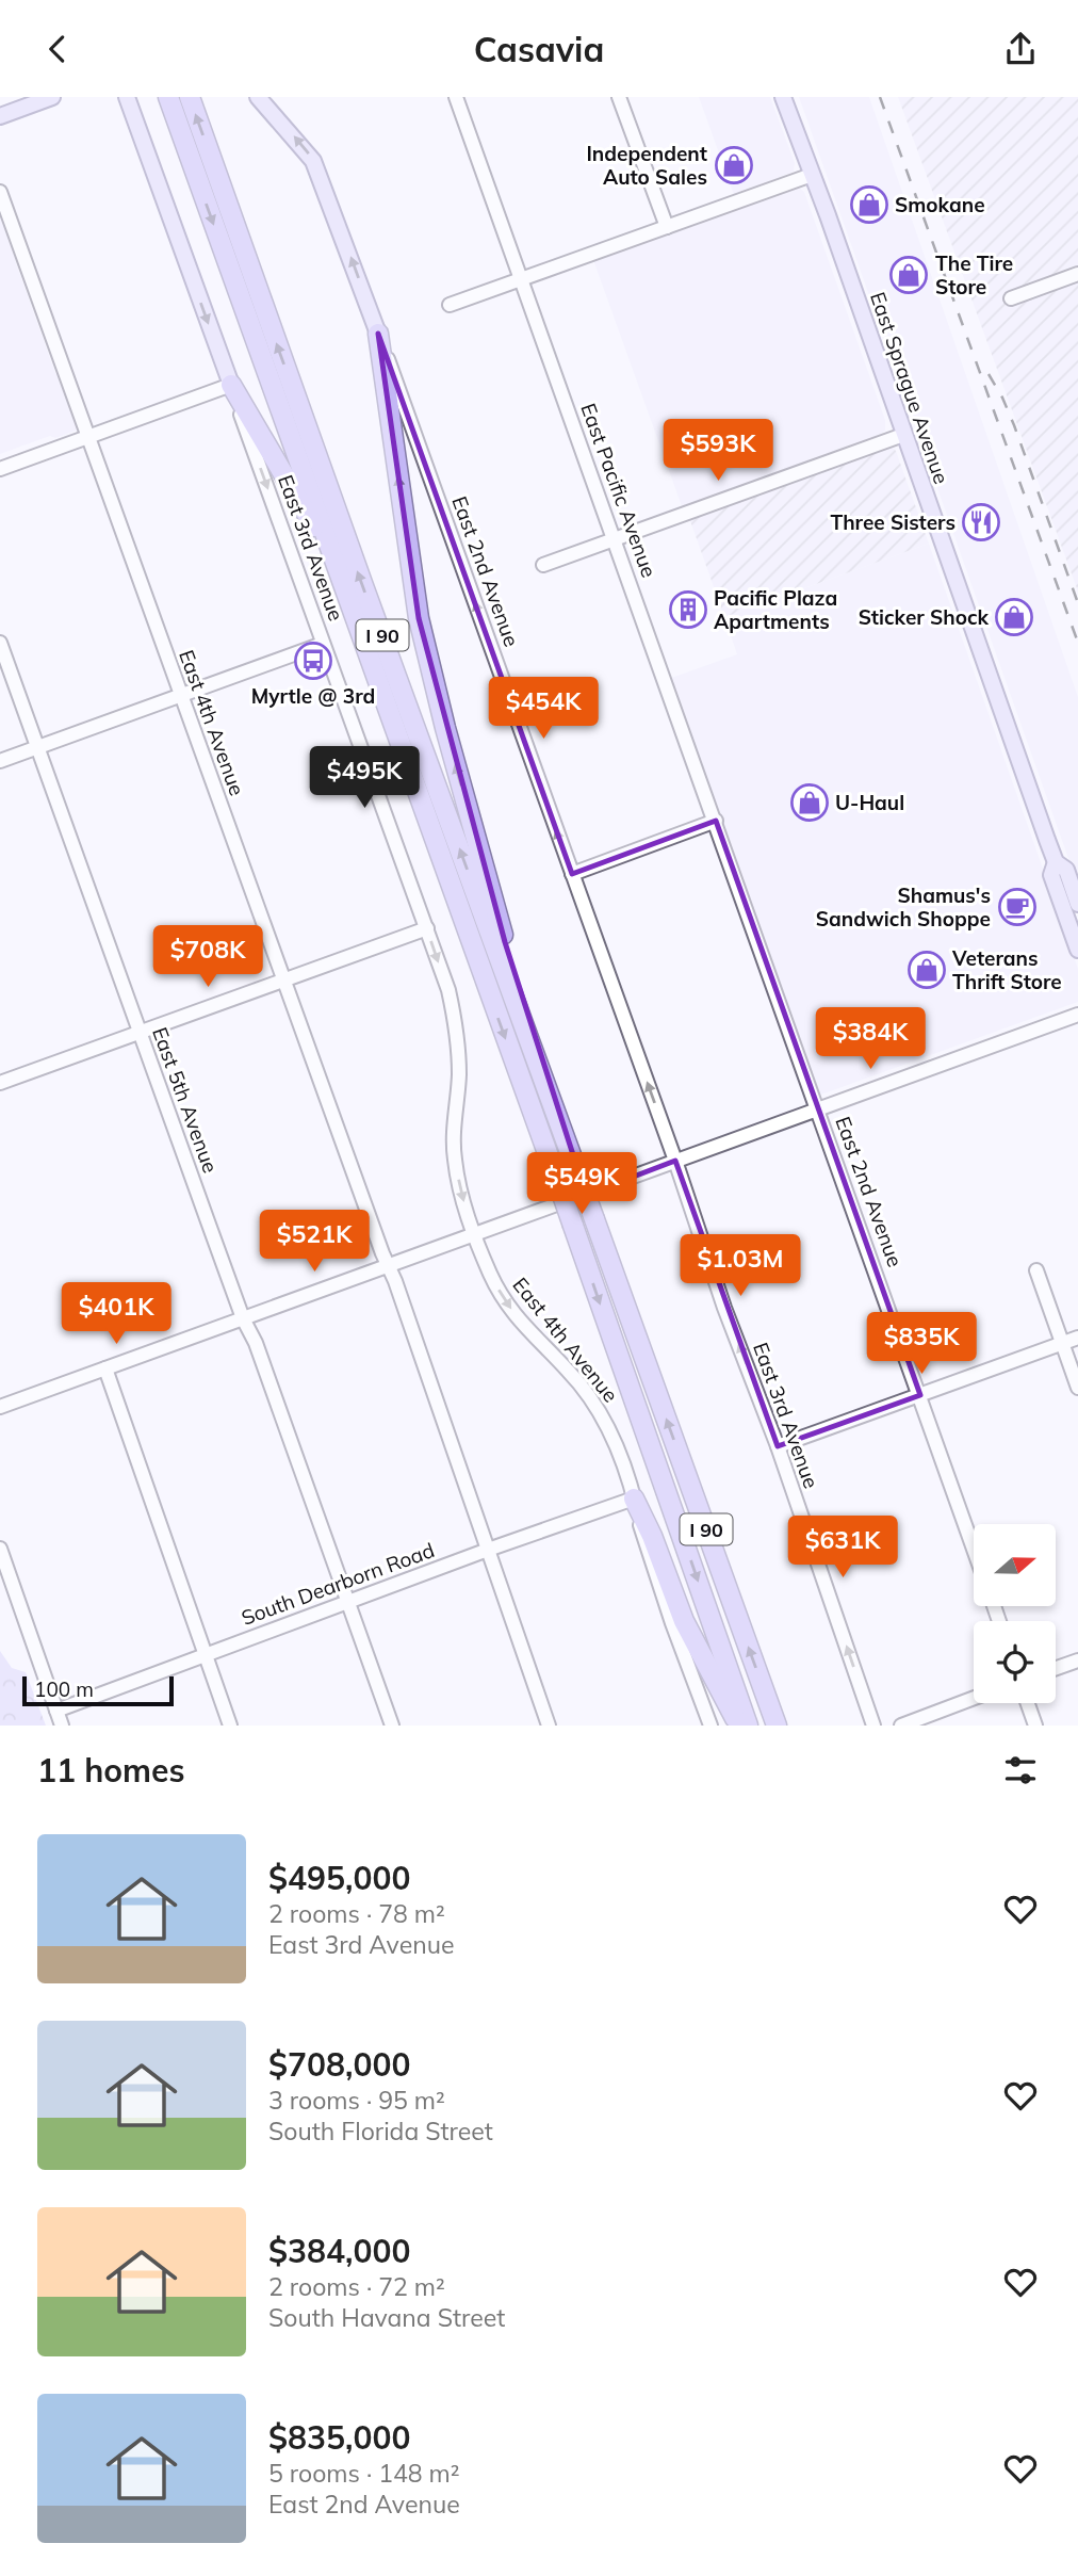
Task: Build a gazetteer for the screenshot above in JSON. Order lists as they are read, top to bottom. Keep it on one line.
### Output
{"streets":{"highway":["I 90"],"main road":["East Sprague Avenue","East 3rd Avenue","East 2nd Avenue"],"street":["East Pacific Avenue","East 4th Avenue","East 5th Avenue","South Dearborn Road"]},"crossings":[["East Pacific Avenue","East 2nd Avenue"],["East 3rd Avenue","East 2nd Avenue"],["East 3rd Avenue","East 4th Avenue"],["East 4th Avenue","South Dearborn Road"],["East 5th Avenue","South Dearborn Road"]],"one_way":["East 2nd Avenue"],"places":{"shop":["Independent Auto Sales","Smokane","The Tire Store","Sticker Shock","U-Haul","Veterans Thrift Store"],"restaurant":["Three Sisters"],"building":["Pacific Plaza Apartments"],"bus stop":["Myrtle @ 3rd"],"cafe":["Shamus's Sandwich Shoppe"]},"scale_bar":"100 m","north":"right","page":{"header":"Casavia","price":["$593K","$454K","$495K","$708K","$384K","$549K","$521K","$1.03M","$401K","$835K","$631K"],"scale":"100 m","heading":"11 homes","list":[{"name":"$495,000","note":"2 rooms · 78 m² · East 3rd Avenue"},{"name":"$708,000","note":"3 rooms · 95 m² · South Florida Street"},{"name":"$384,000","note":"2 rooms · 72 m² · South Havana Street"},{"name":"$835,000","note":"5 rooms · 148 m² · East 2nd Avenue"}]}}
